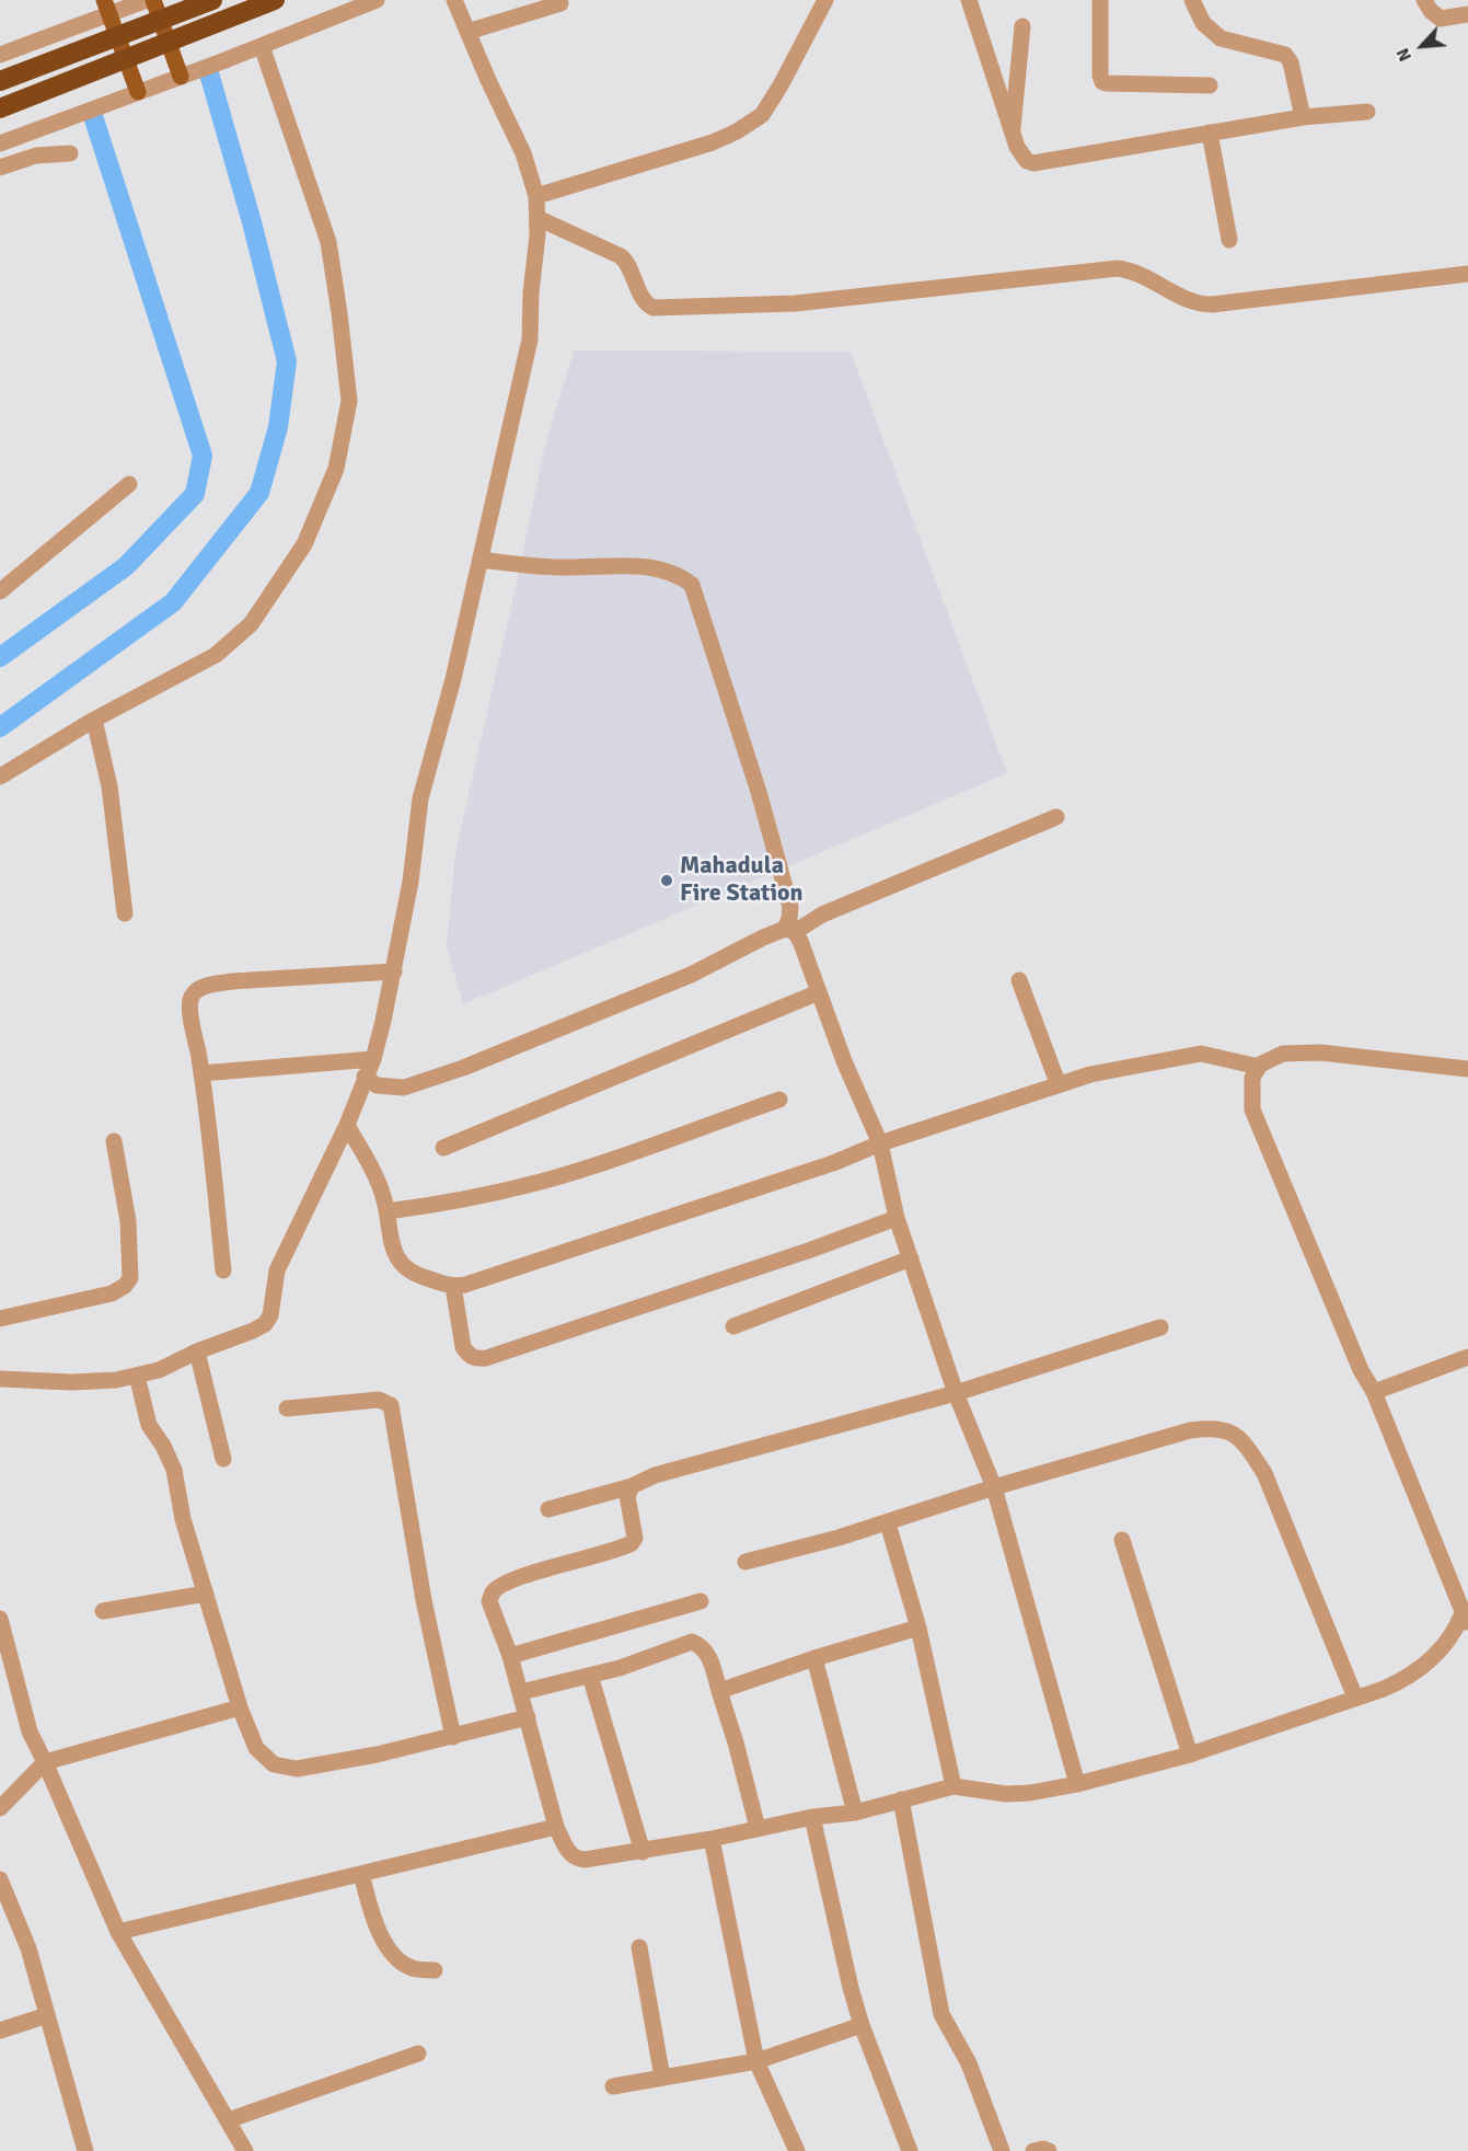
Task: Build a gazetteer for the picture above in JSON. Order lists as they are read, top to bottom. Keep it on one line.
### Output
{"places":["Mahadula Fire Station"],"north":"bottom left"}
